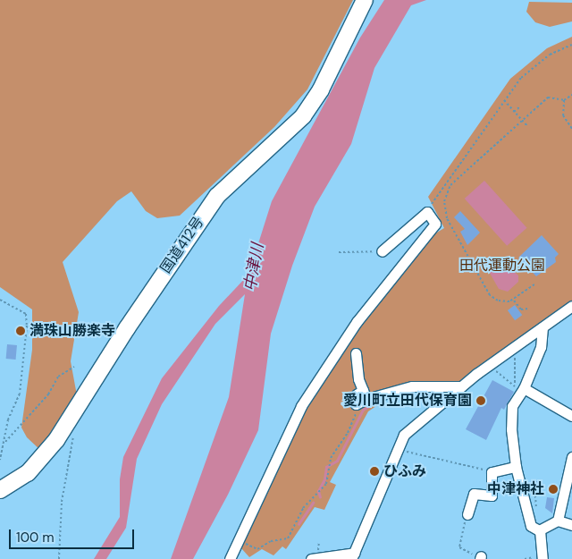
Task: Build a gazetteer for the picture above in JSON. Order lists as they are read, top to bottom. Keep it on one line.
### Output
{"streets":{"highway":["国道412号"]},"water":["中津川"],"parks":["田代運動公園"],"places":["満珠山勝楽寺","愛川町立田代保育園","ひふみ","中津神社"],"scale_bar":"100 m"}
